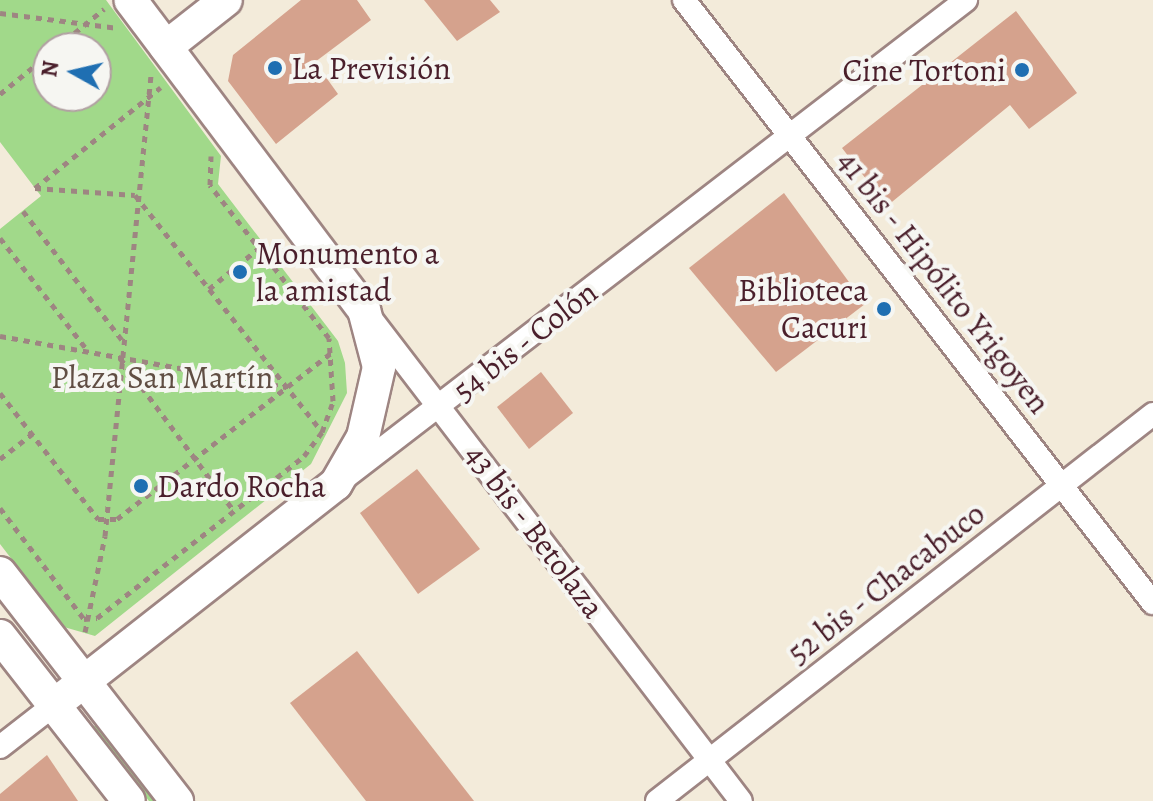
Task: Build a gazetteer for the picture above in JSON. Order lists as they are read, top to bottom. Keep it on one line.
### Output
{"streets":{"main road":["54 bis - Colón","43 bis - Betolaza"],"street":["41 bis - Hipólito Yrigoyen","52 bis - Chacabuco"]},"crossings":[["41 bis - Hipólito Yrigoyen","54 bis - Colón"],["41 bis - Hipólito Yrigoyen","52 bis - Chacabuco"],["54 bis - Colón","43 bis - Betolaza"],["43 bis - Betolaza","52 bis - Chacabuco"]],"parks":["Plaza San Martín"],"places":["La Previsión","Cine Tortoni","Monumento a la amistad","Biblioteca Cacuri","Dardo Rocha"],"north":"left"}
